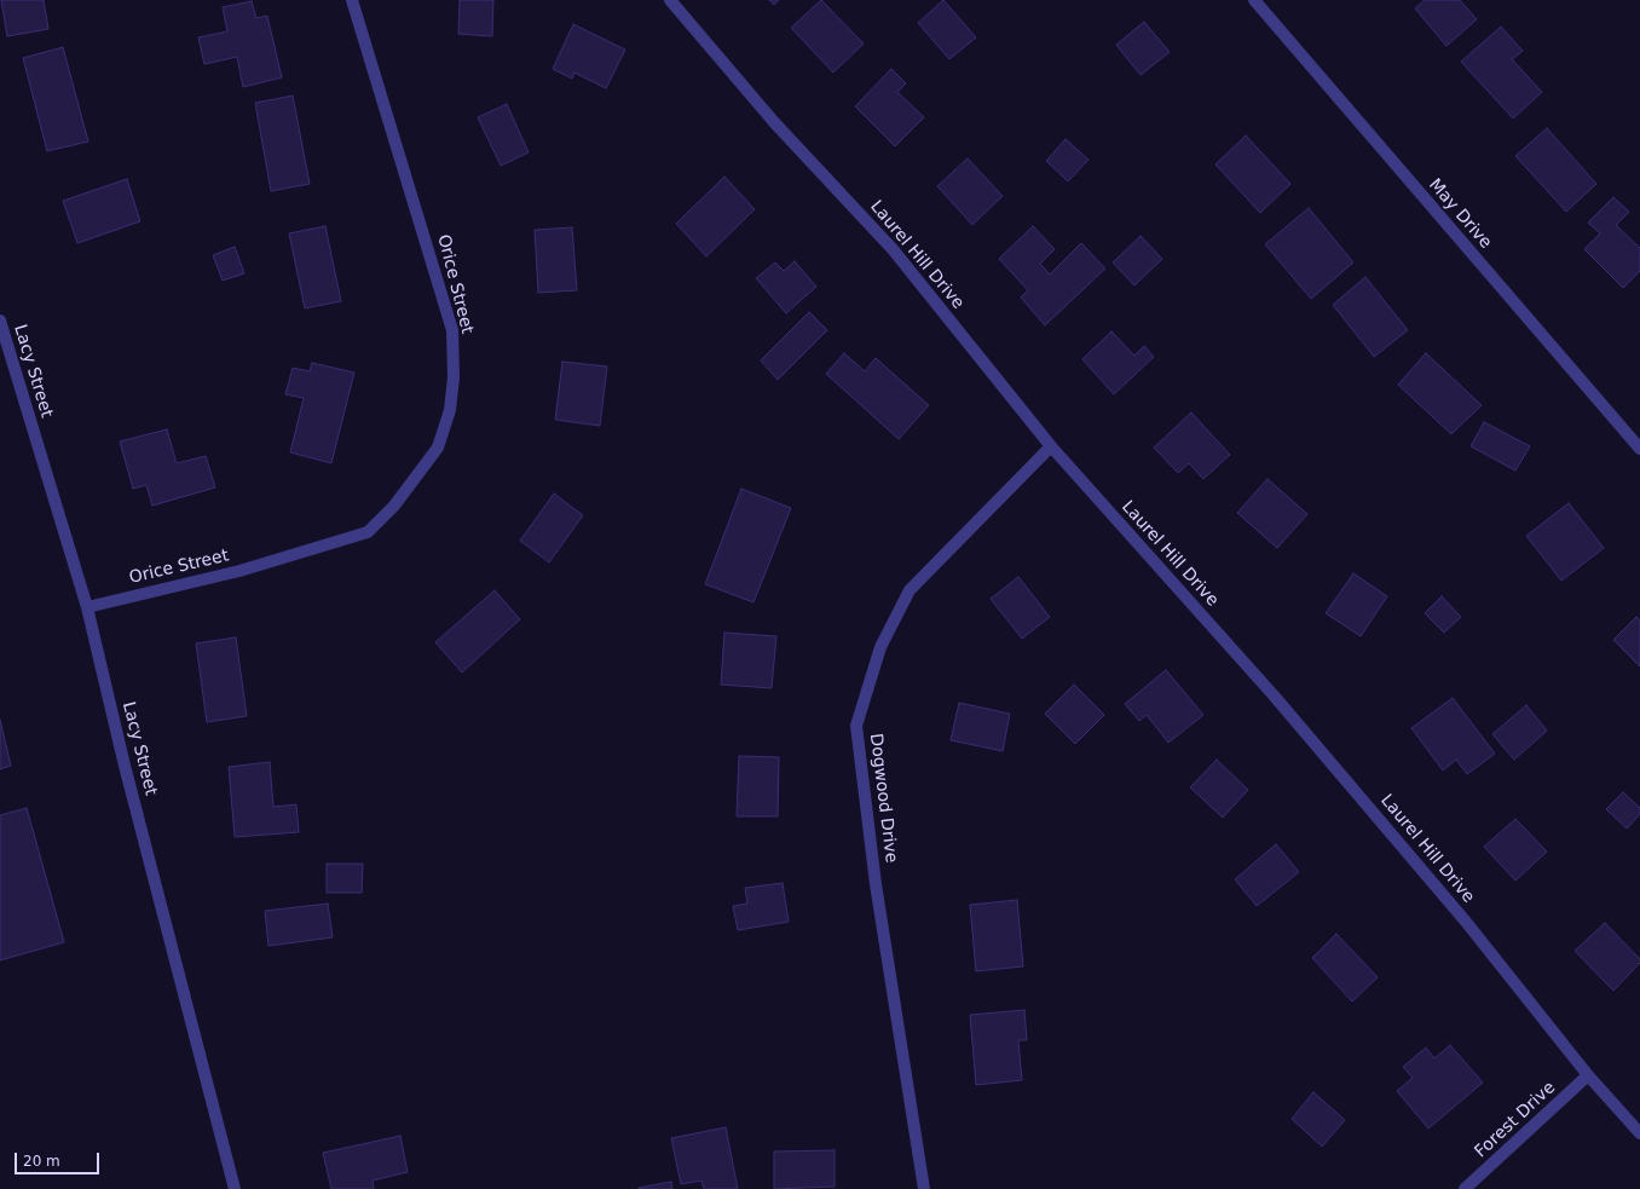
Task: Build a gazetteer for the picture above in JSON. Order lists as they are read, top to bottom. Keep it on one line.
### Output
{"streets":{"street":["May Drive","Laurel Hill Drive","Orice Street","Lacy Street","Dogwood Drive","Forest Drive"]},"crossings":[["Laurel Hill Drive","Dogwood Drive"],["Laurel Hill Drive","Forest Drive"],["Orice Street","Lacy Street"]],"scale_bar":"20 m"}
